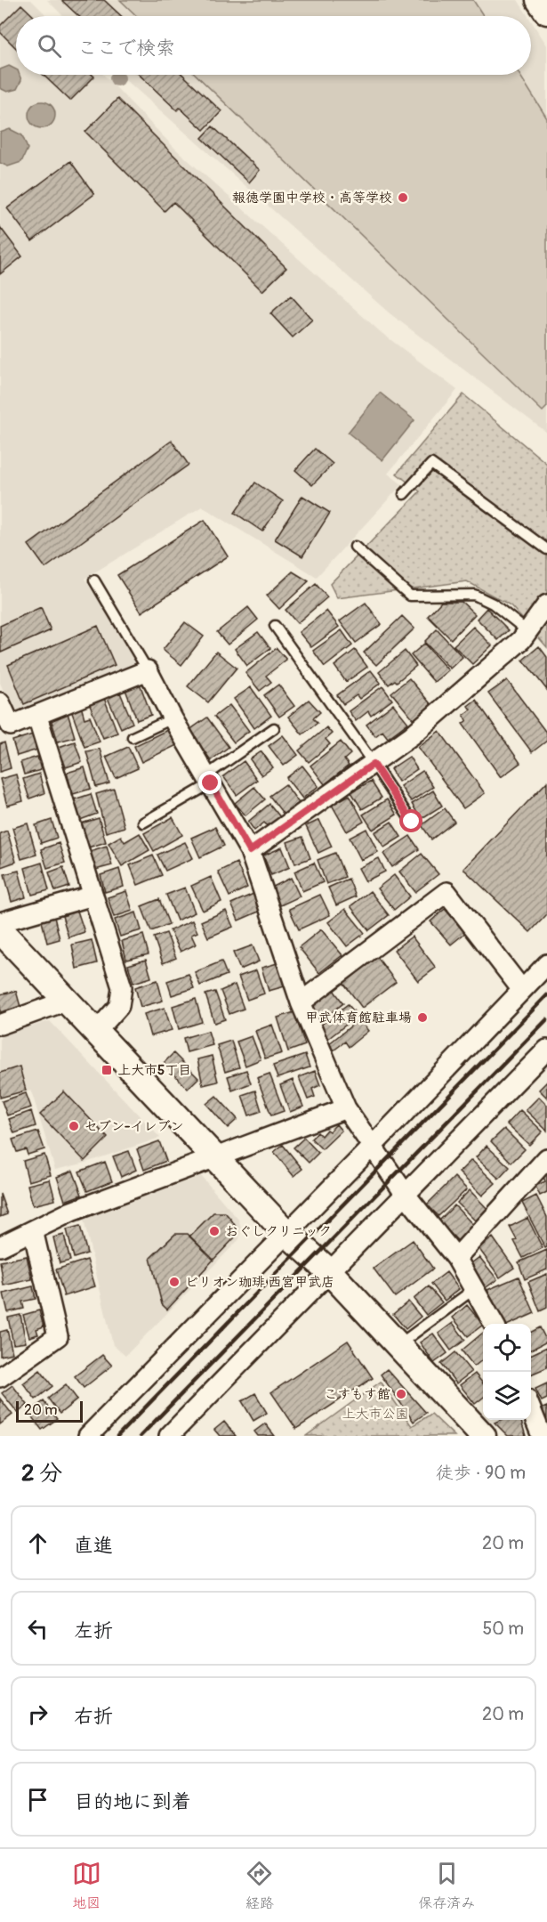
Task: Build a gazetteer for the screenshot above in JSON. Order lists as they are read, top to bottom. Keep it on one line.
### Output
{"parks":["上大市公園"],"places":{"other":["報徳学園中学校・高等学校","甲武体育館駐車場","セブン-イレブン","おぐしクリニック","ビリオン珈琲 西宮甲武店","こすもす館"],"transit":["上大市5丁目"]},"scale_bar":"20 m","page":{"search":"ここで検索","scale":"20 m","heading":["2 分","徒歩 · 90 m"],"list":[["直進","20 m"],["左折","50 m"],["右折","20 m"],"目的地に到着"],"nav":["地図","経路","保存済み"]}}
